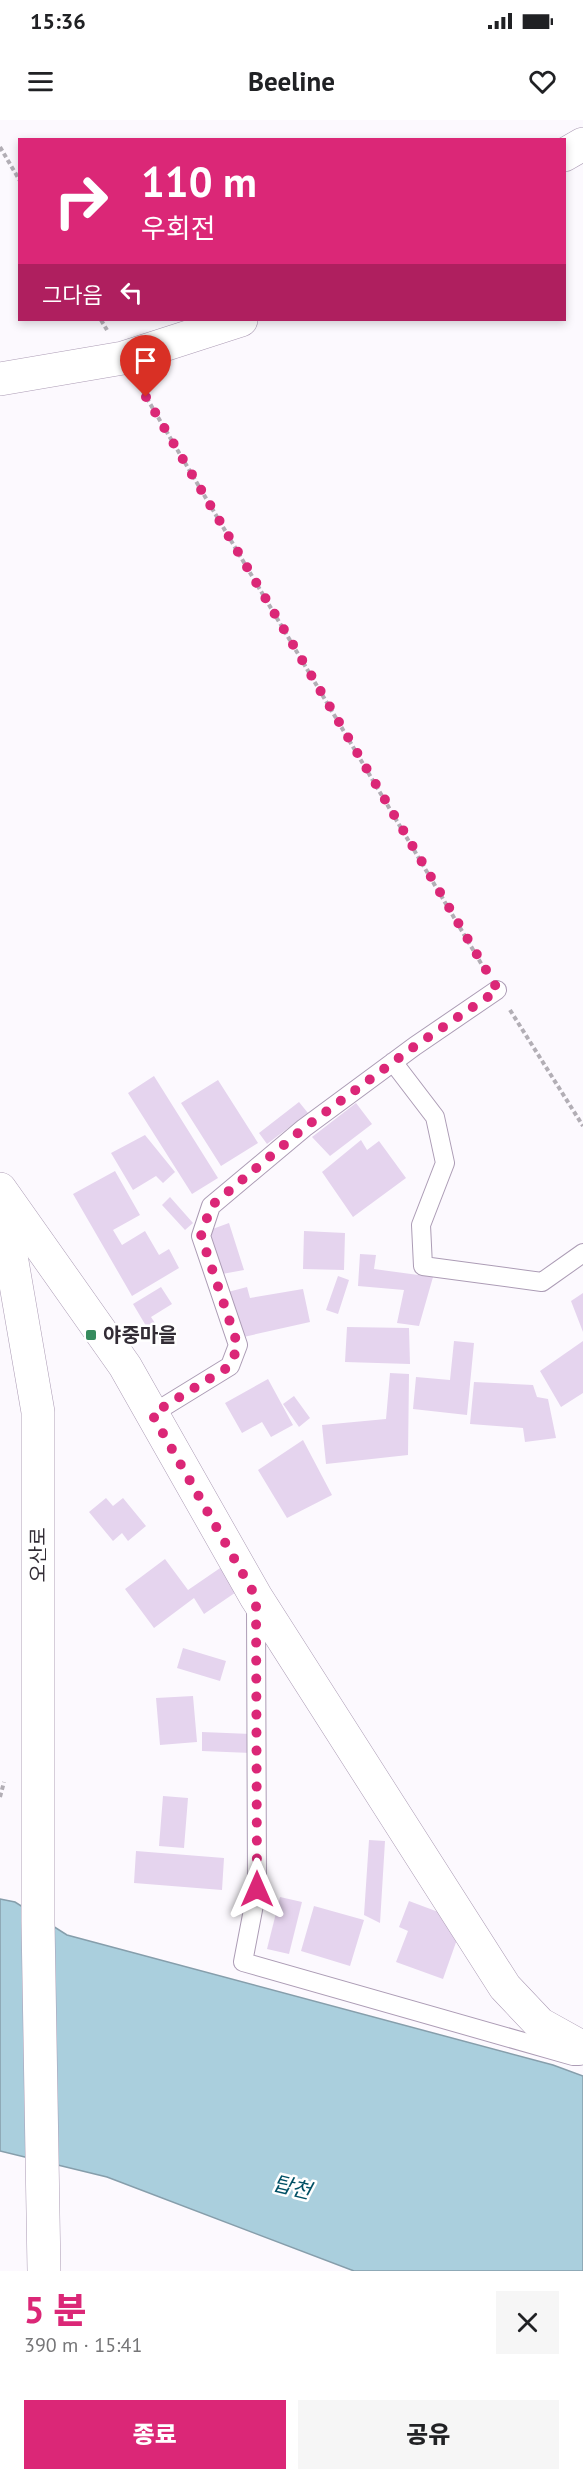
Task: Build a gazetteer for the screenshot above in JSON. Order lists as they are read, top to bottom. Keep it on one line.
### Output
{"streets":{"street":["오산로"]},"water":["탑천"],"places":{"transit":["야중마을"]},"page":{"status":"15:36","header":"Beeline","turn":["110 m","우회전"],"then":"그다음","heading":["5 분","390 m · 15:41"],"buttons":["종료","공유"]}}
